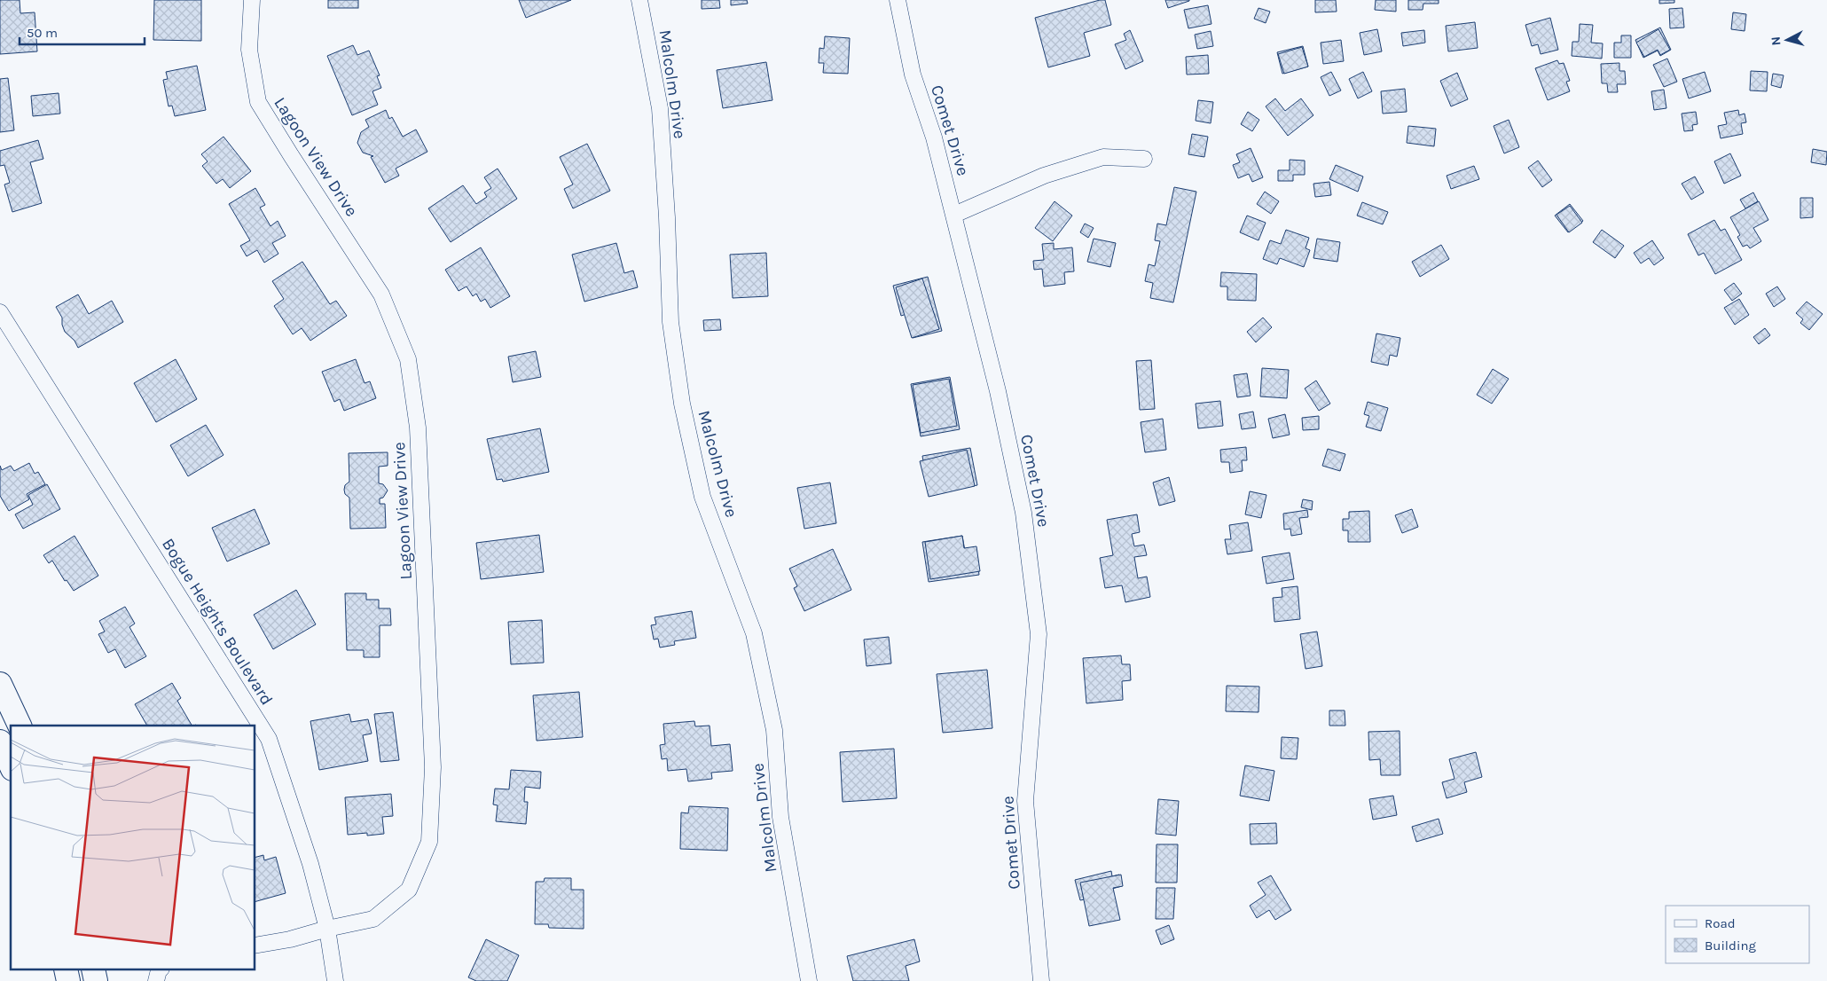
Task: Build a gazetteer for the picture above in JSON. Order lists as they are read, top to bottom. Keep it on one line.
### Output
{"streets":{"street":["Malcolm Drive","Comet Drive","Lagoon View Drive","Bogue Heights Boulevard"]},"crossings":[["Lagoon View Drive","Bogue Heights Boulevard"]],"legend":["Road","Building"],"scale_bar":"50 m","north":"left"}
